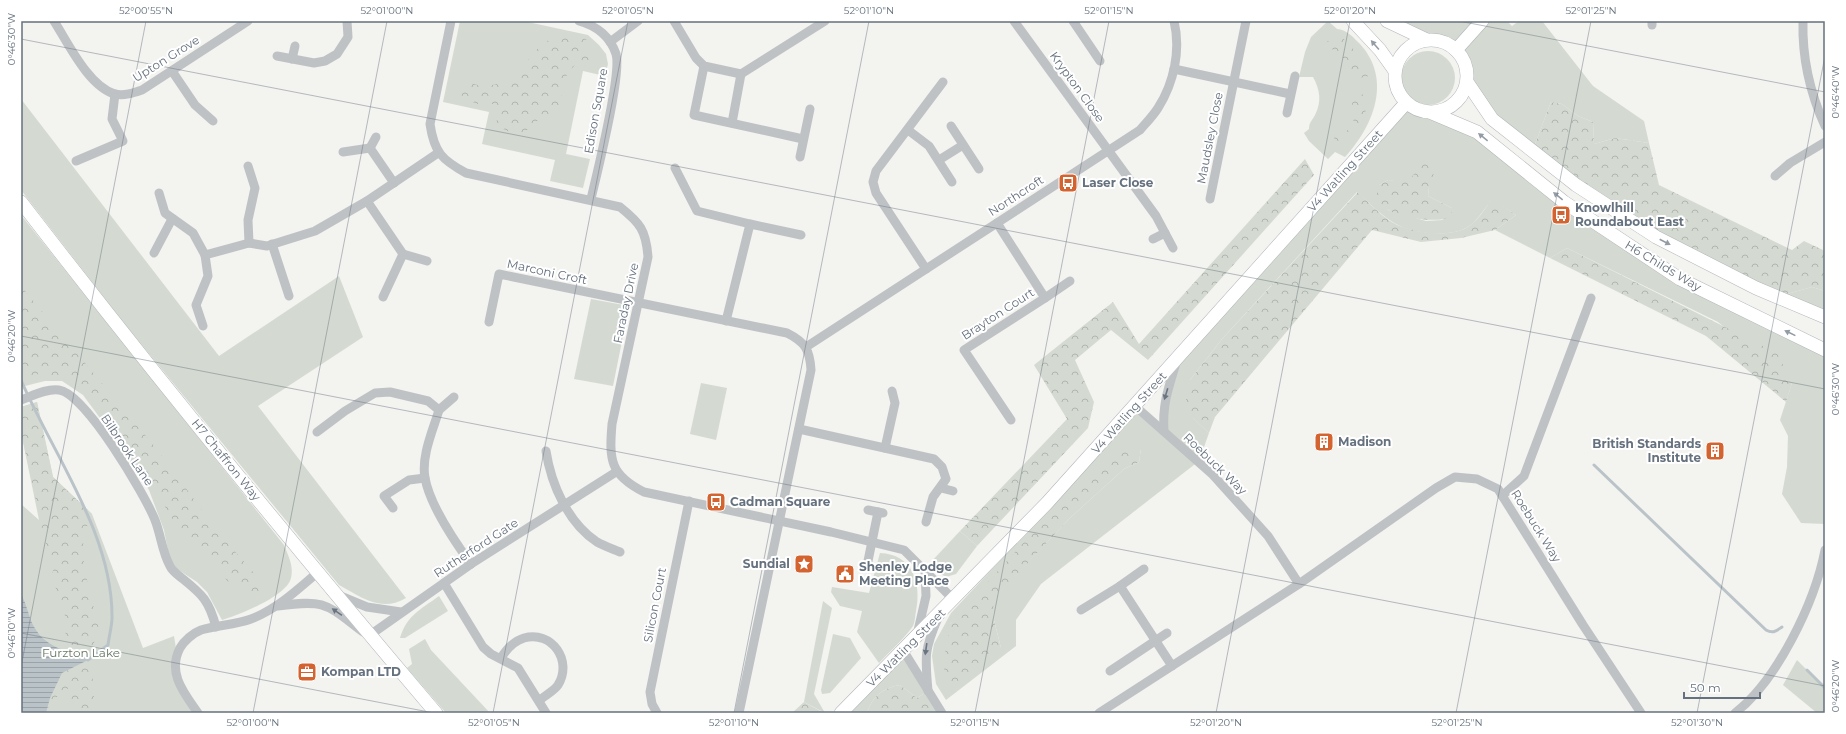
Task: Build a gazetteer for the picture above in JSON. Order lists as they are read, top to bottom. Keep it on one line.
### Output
{"streets":{"street":["Upton Grove","Krypton Close","Edison Square","Maudsley Close","V4 Watling Street","Northcroft","H6 Childs Way","Marconi Croft","Faraday Drive","Brayton Court","Bilbrook Lane","H7 Chaffron Way","Roebuck Way","Rutherford Gate","Silicon Court"]},"crossings":[["Krypton Close","Northcroft"],["Edison Square","Faraday Drive"],["Maudsley Close","Northcroft"],["V4 Watling Street","H6 Childs Way"],["V4 Watling Street","Roebuck Way"],["Northcroft","Brayton Court"],["Marconi Croft","Faraday Drive"],["Faraday Drive","Rutherford Gate"],["H7 Chaffron Way","Rutherford Gate"]],"parks":["Furzton Lake"],"places":{"bus stop":["Laser Close","Knowlhill Roundabout East","Cadman Square"],"building":["Madison","British Standards Institute"],"place":["Sundial"],"public building":["Shenley Lodge Meeting Place"],"office":["Kompan LTD"]},"scale_bar":"50 m","coordinates":["52°00'55\"N","52°01'00\"N","52°01'05\"N","52°01'10\"N","52°01'15\"N","52°01'20\"N","52°01'25\"N","0°46'30\"W","0°46'40\"W","0°46'20\"W","0°46'10\"W","52°01'30\"N"]}
